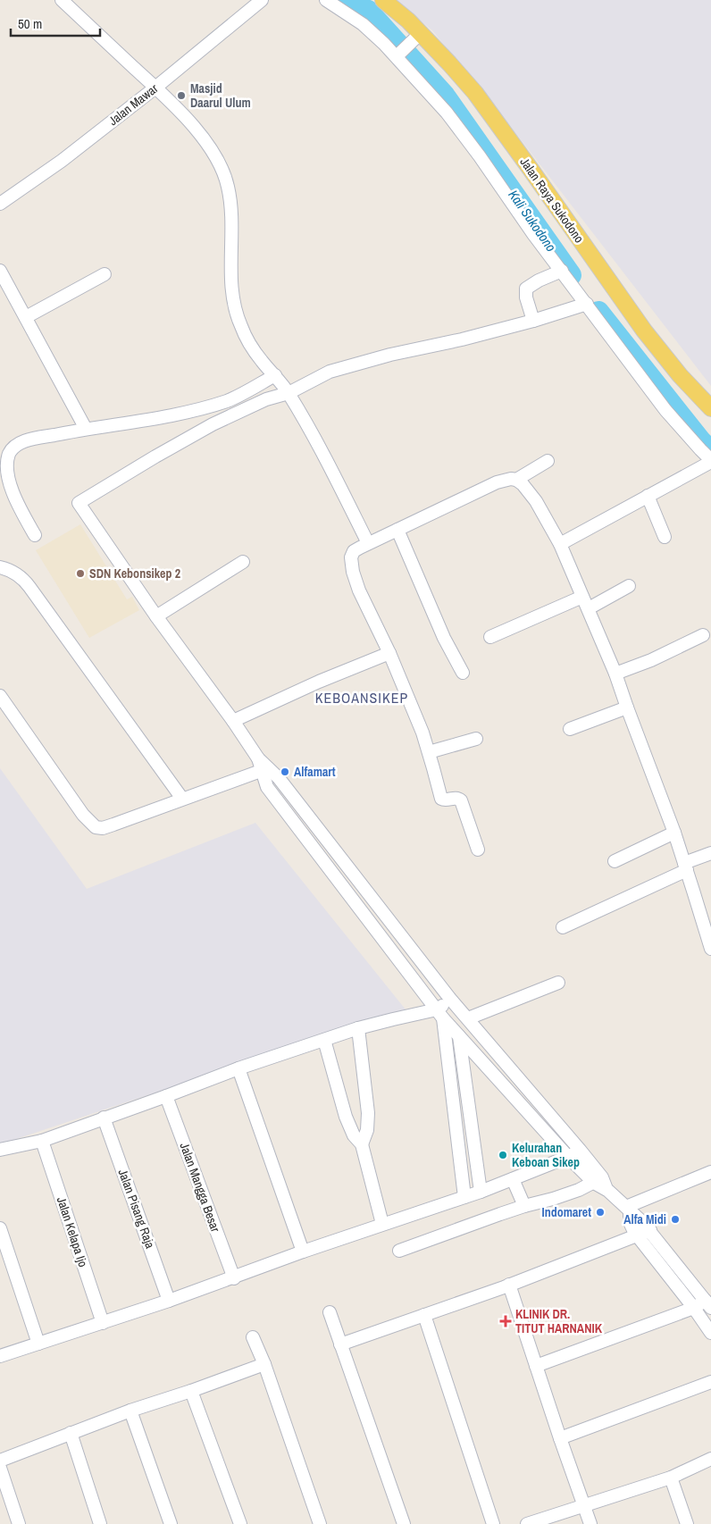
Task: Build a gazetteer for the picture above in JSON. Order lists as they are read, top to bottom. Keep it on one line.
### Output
{"streets":{"main road":["Jalan Raya Sukodono"],"street":["Jalan Mawar","Jalan Mangga Besar","Jalan Pisang Raja","Jalan Kelapa Ijo"]},"districts":["KEBOANSIKEP"],"water":["Kali Sukodono"],"places":{"other":["Masjid Daarul Ulum","SDN Kebonsikep 2","Alfamart","Kelurahan Keboan Sikep","Indomaret","Alfa Midi"],"health":["KLINIK DR. TITUT HARNANIK"]},"scale_bar":"50 m"}
